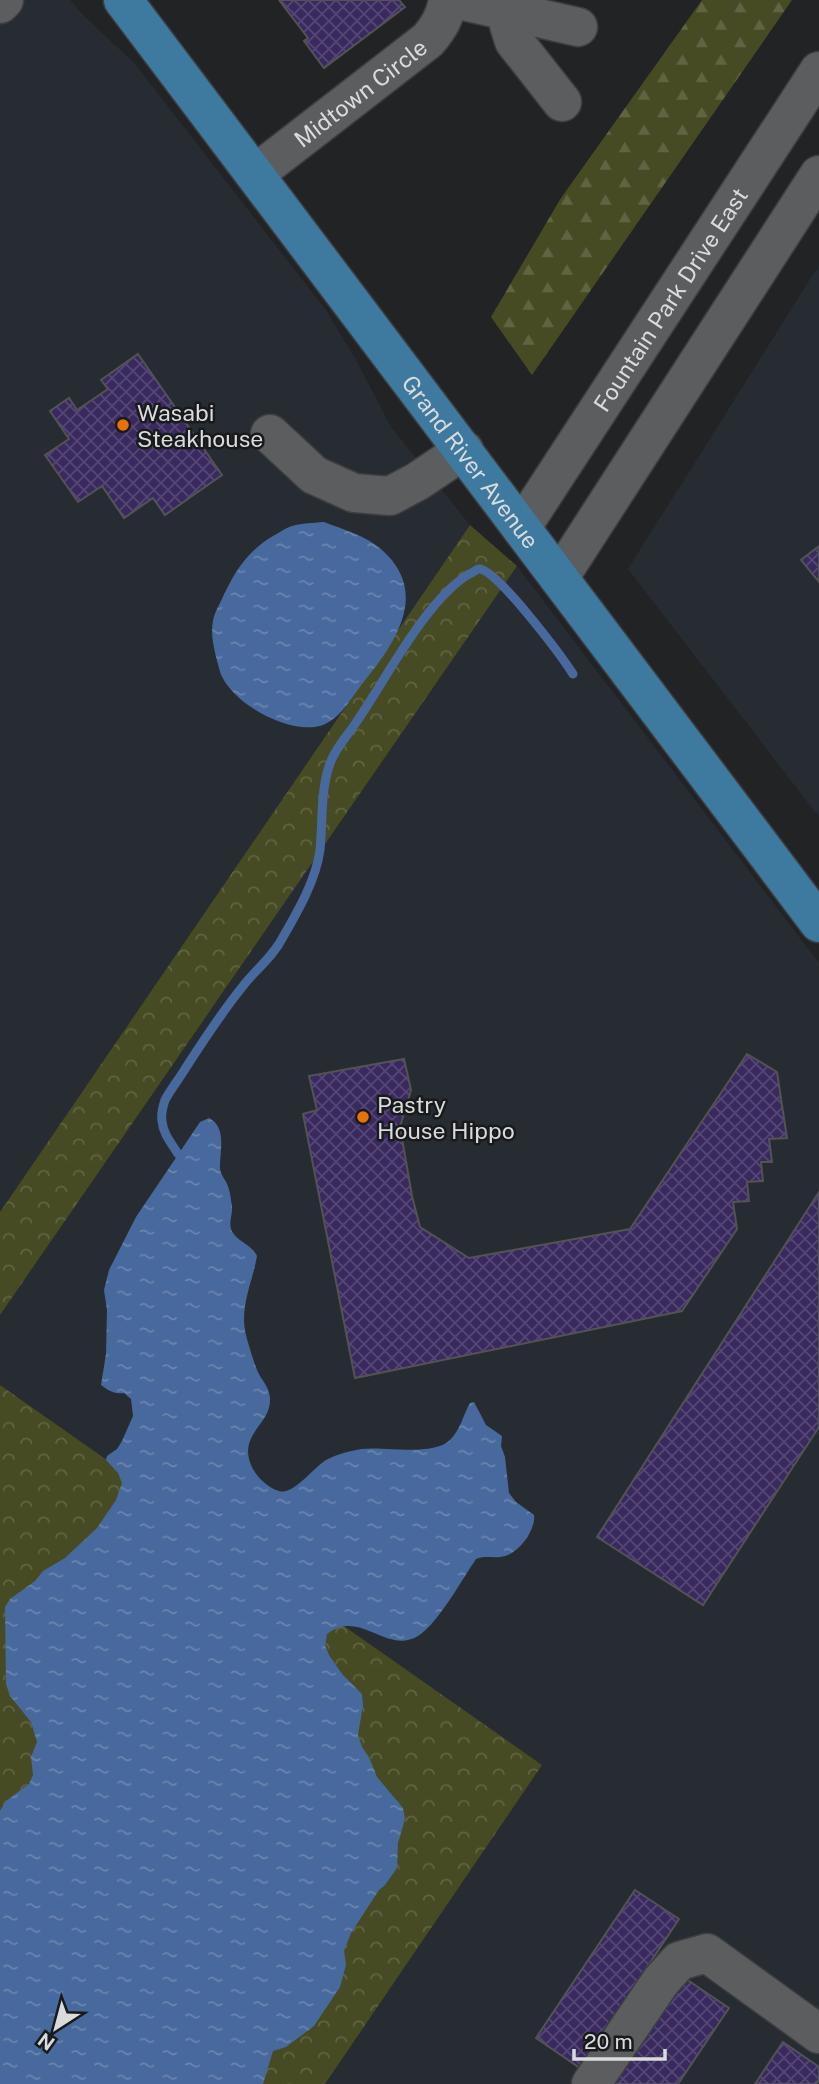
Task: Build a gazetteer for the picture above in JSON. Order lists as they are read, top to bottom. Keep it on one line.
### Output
{"streets":{"main road":["Grand River Avenue"],"street":["Midtown Circle","Fountain Park Drive East"]},"crossings":[["Midtown Circle","Grand River Avenue"],["Fountain Park Drive East","Grand River Avenue"]],"places":["Wasabi Steakhouse","Pastry House Hippo"],"scale_bar":"20 m","north":"bottom left"}
